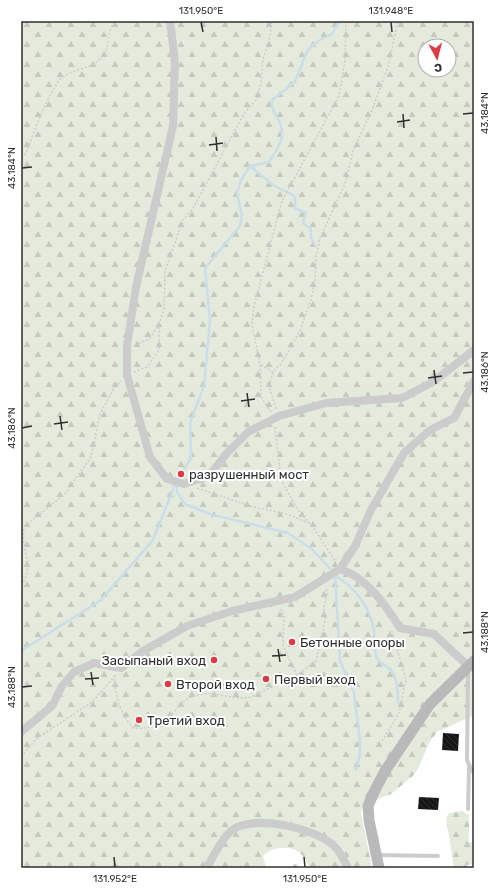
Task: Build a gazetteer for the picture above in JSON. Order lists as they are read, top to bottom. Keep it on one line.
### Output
{"places":["разрушенный мост","Бетонные опоры","Засыпаный вход","Первый вход","Второй вход","Третий вход"],"north":"bottom","coordinates":["131.950°E","131.948°E","43.184°N","43.186°N","43.188°N","131.952°E"]}
